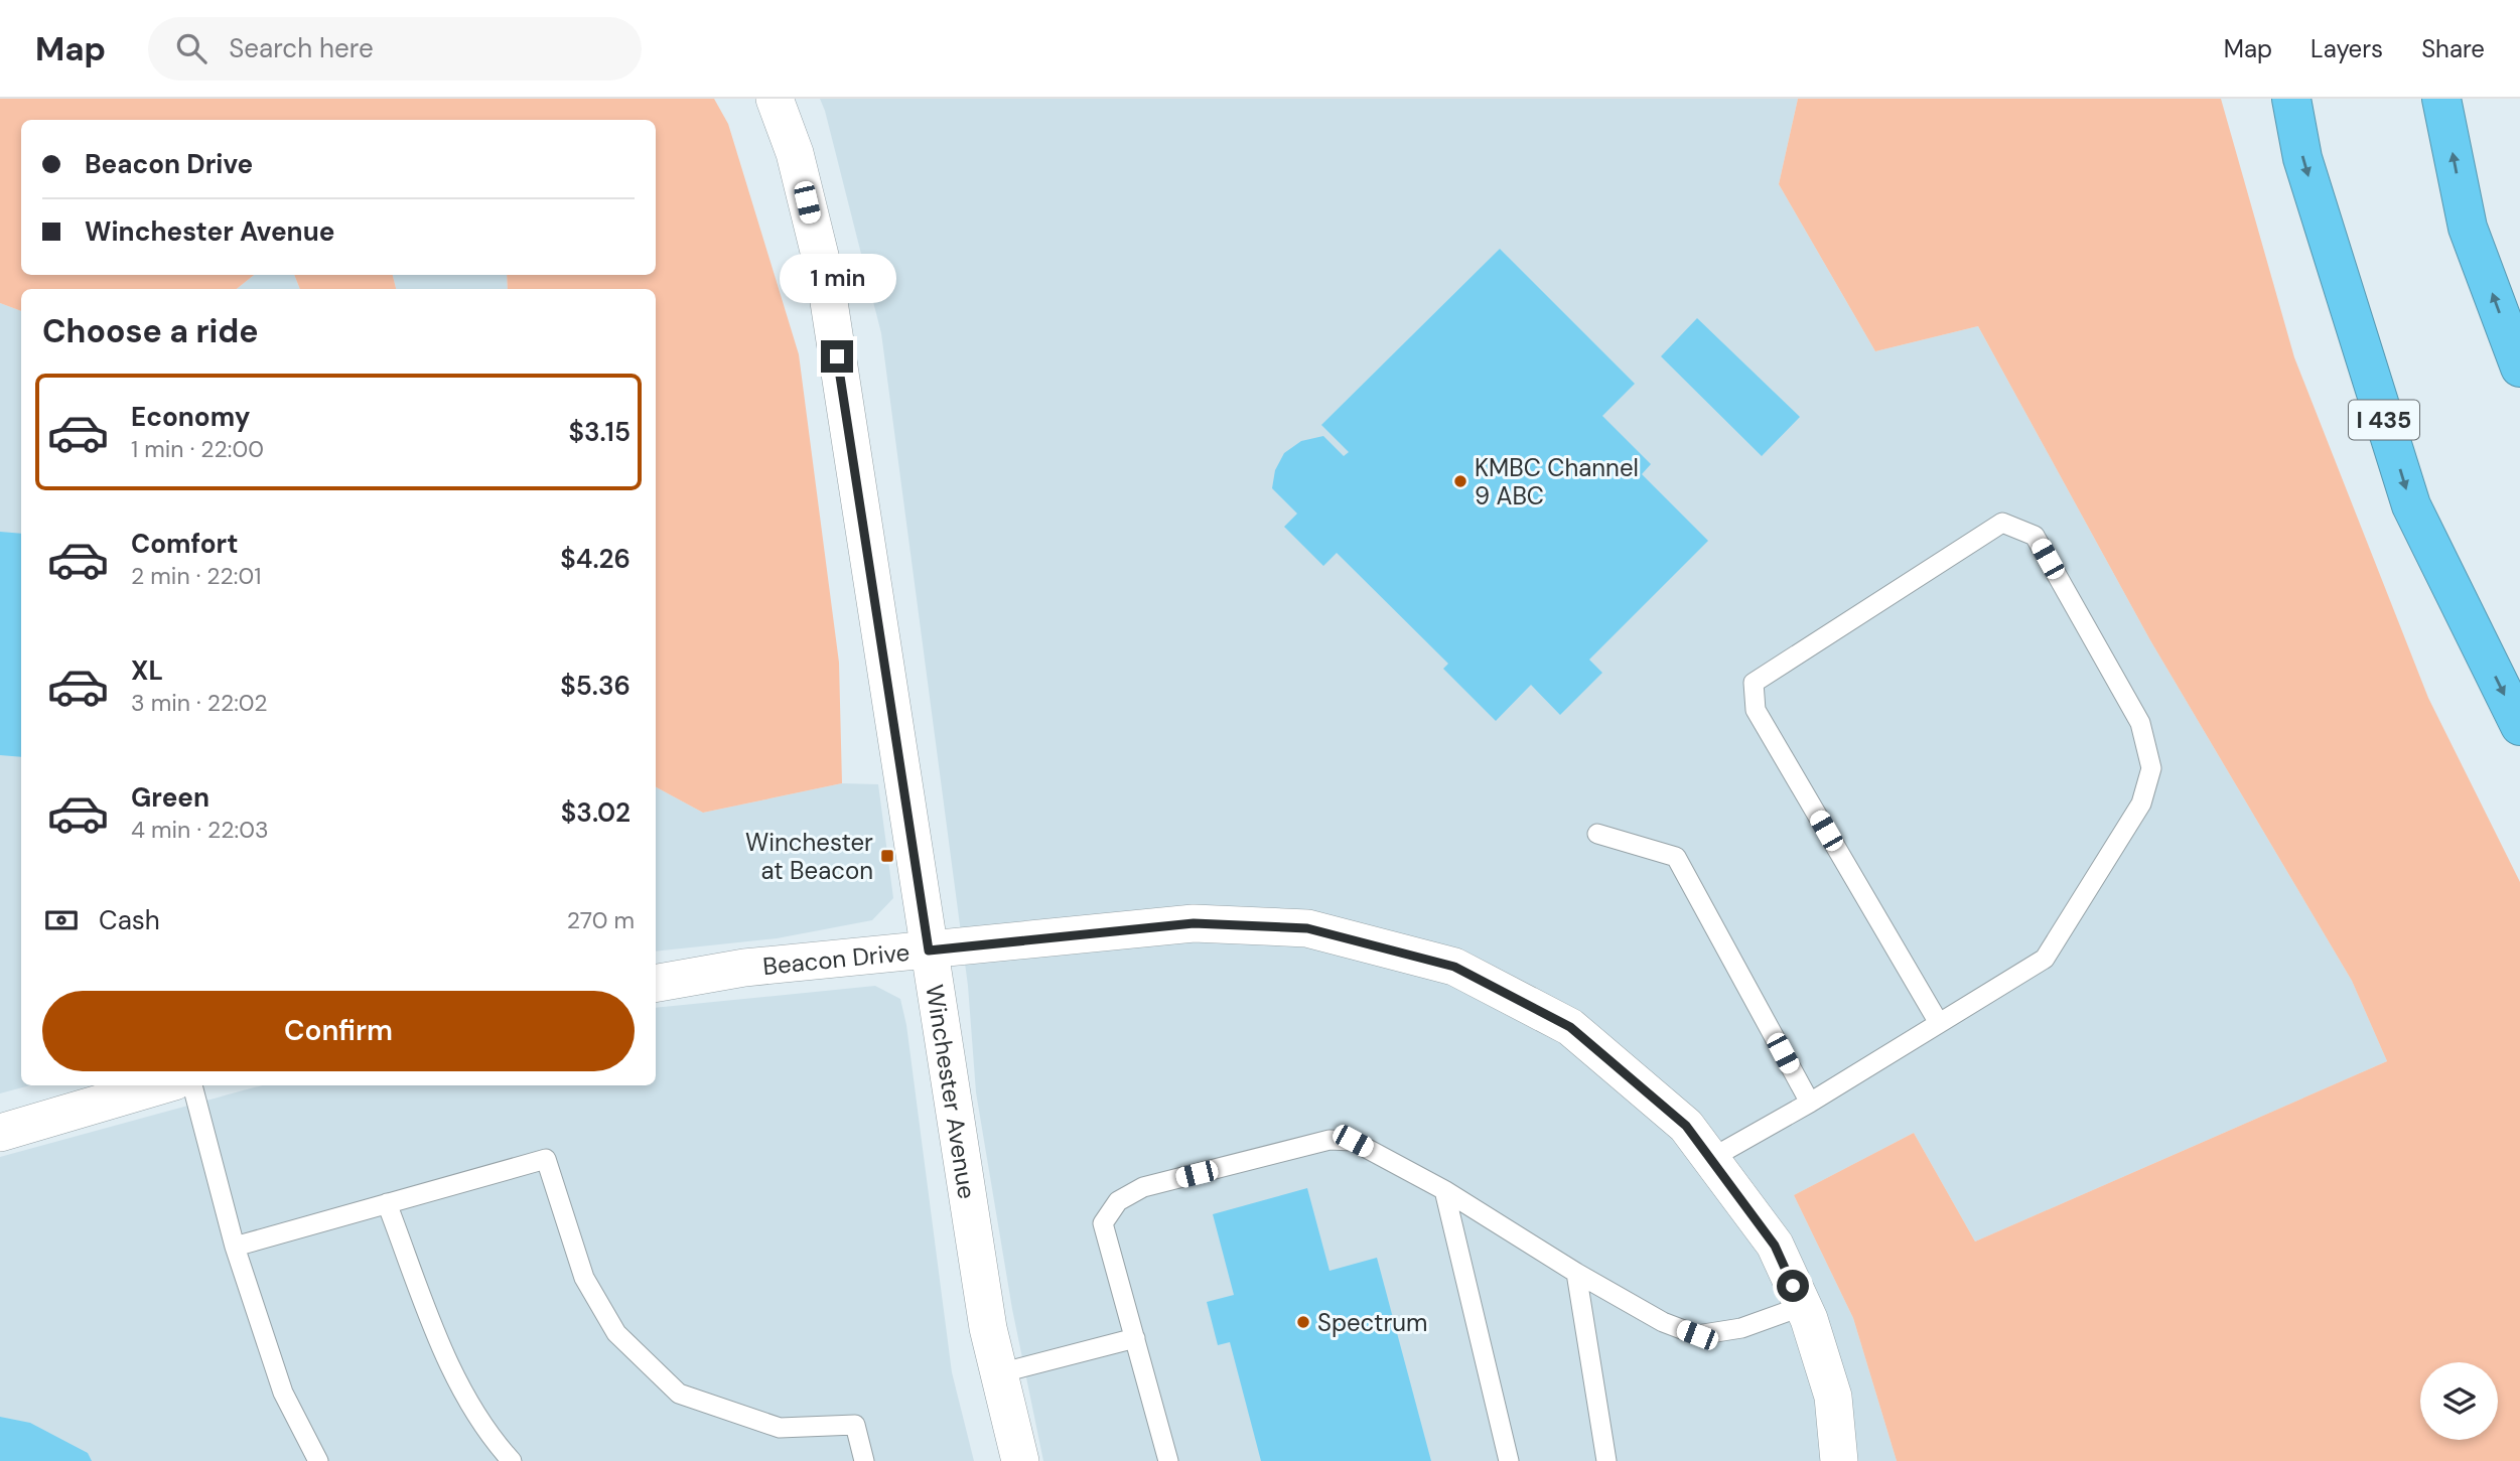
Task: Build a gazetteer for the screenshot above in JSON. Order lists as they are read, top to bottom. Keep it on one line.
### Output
{"streets":{"highway":["I 435"],"street":["Beacon Drive","Winchester Avenue"]},"crossings":[["Beacon Drive","Winchester Avenue"]],"places":{"other":["KMBC Channel 9 ABC","Spectrum"],"transit":["Winchester at Beacon"]},"page":{"header":"Map","search":"Search here","nav":["Map","Layers","Share"],"banner":["Beacon Drive","Winchester Avenue"],"bubble":"1 min","heading":"Choose a ride","list":[{"name":"Economy","note":"1 min · 22:00","value":"$3.15"},{"name":"Comfort","note":"2 min · 22:01","value":"$4.26"},{"name":"XL","note":"3 min · 22:02","value":"$5.36"},{"name":"Green","note":"4 min · 22:03","value":"$3.02"}],"pay":["Cash","270 m"],"buttons":"Confirm"}}
